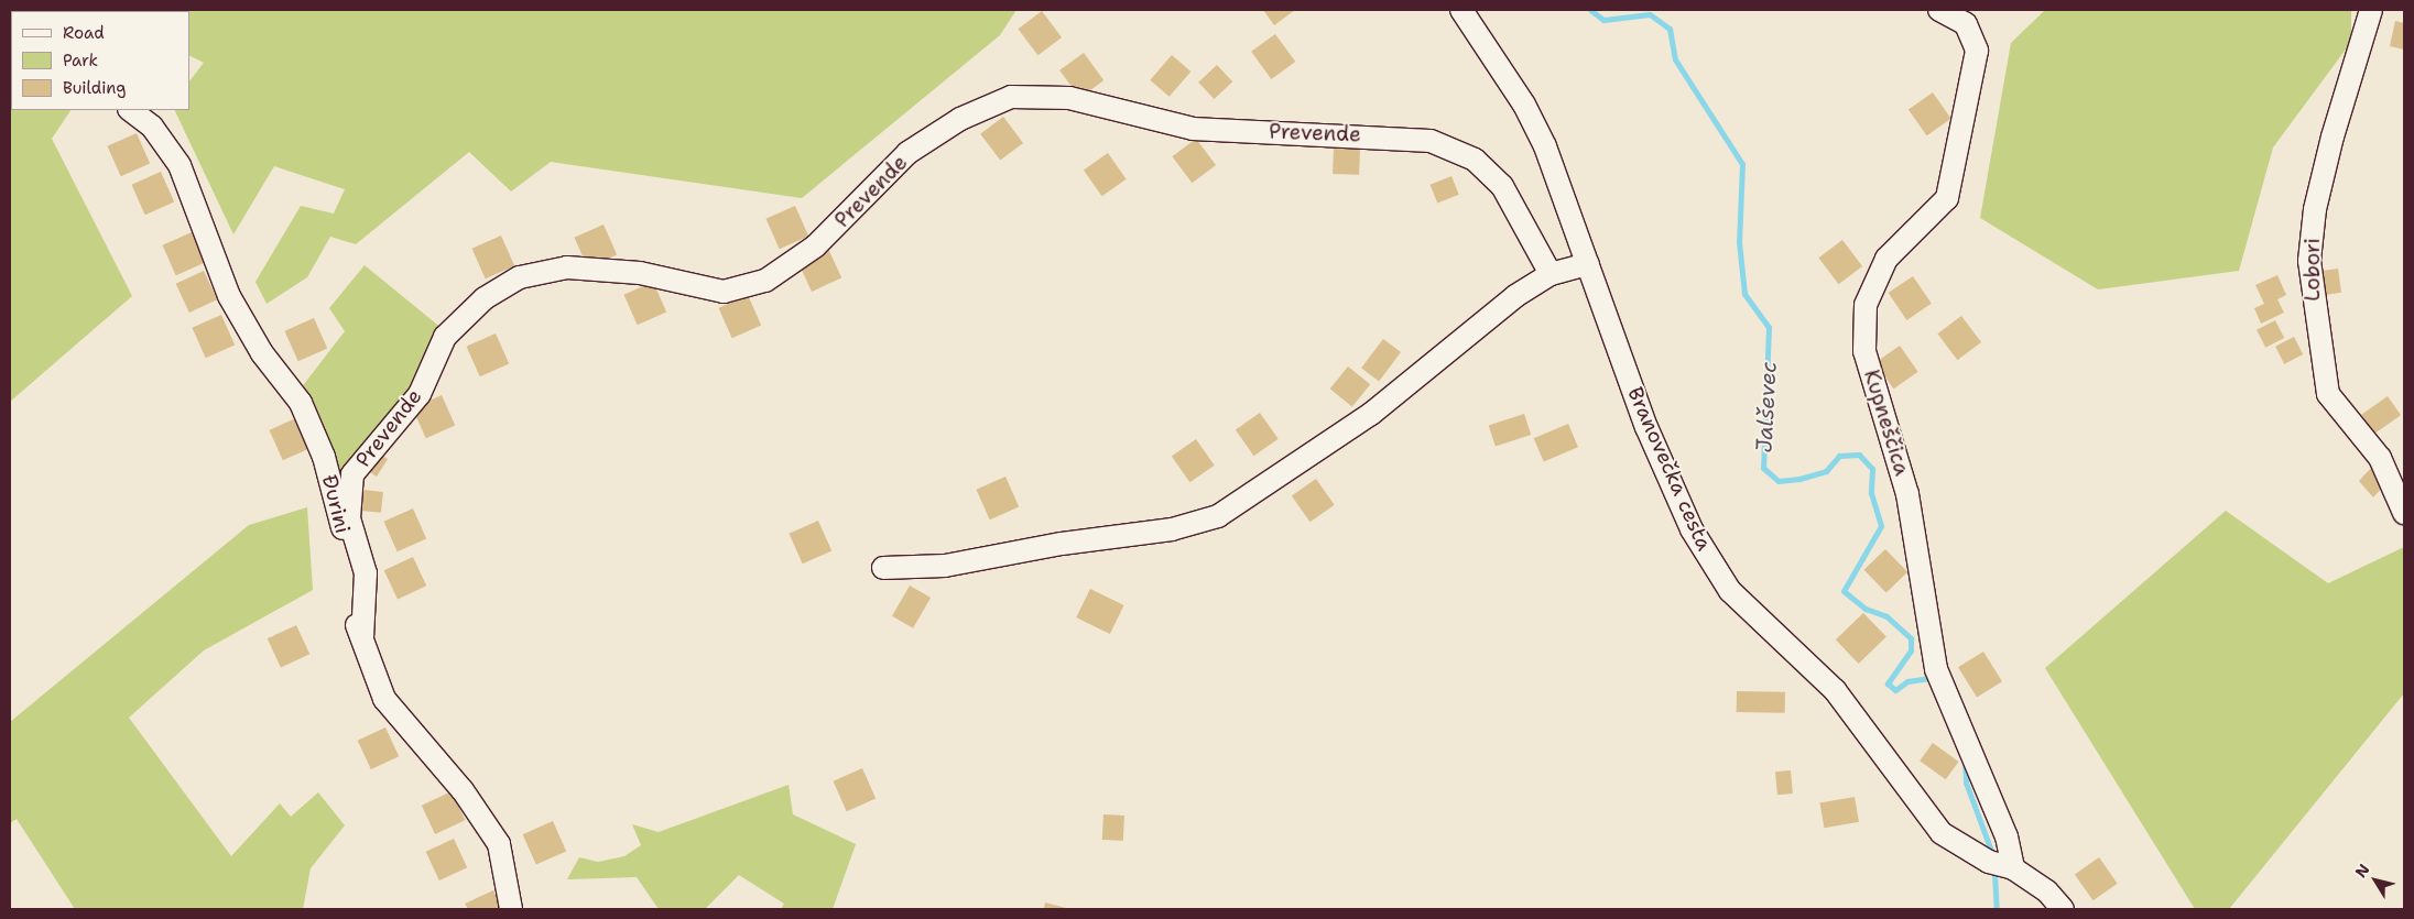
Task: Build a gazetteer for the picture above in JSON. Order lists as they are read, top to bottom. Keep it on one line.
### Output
{"streets":{"street":["Prevende","Lobori","Kupneščica","Branovečka cesta","Đurini"]},"crossings":[["Prevende","Đurini"],["Kupneščica","Branovečka cesta"]],"water":["Jalševec"],"legend":["Road","Park","Building"],"north":"top left"}
